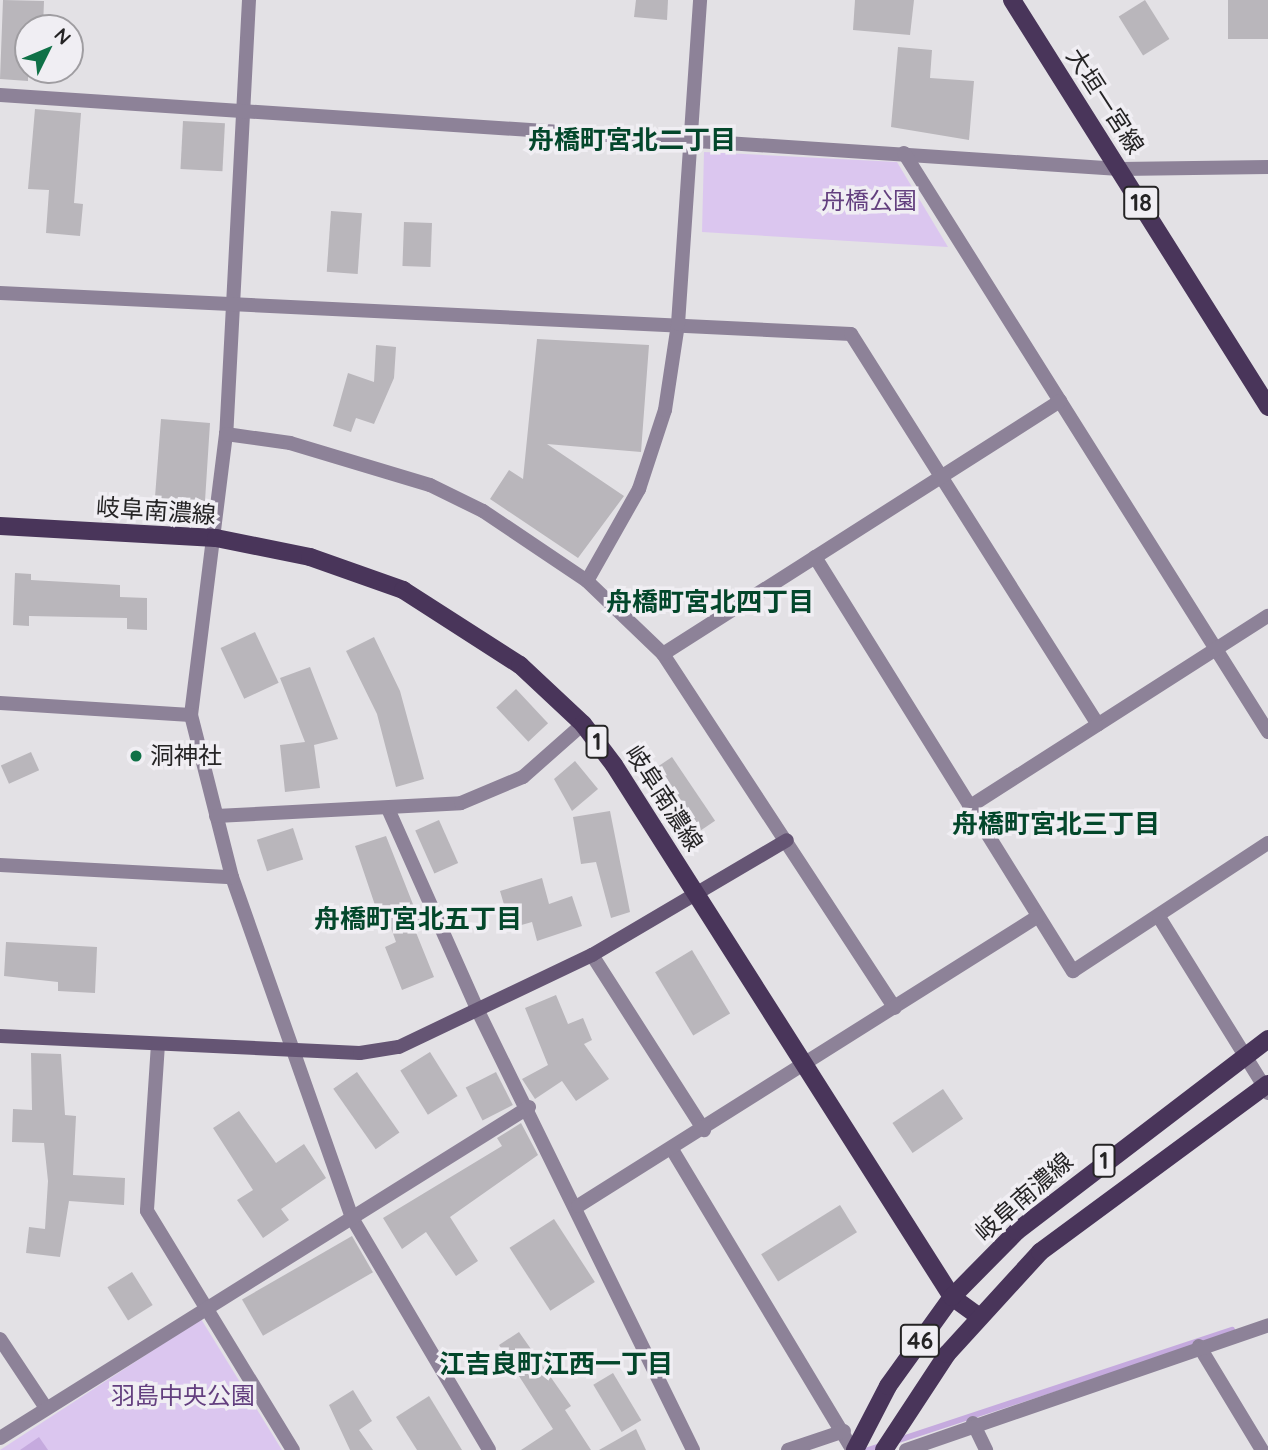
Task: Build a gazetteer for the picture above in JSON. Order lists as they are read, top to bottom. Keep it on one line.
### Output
{"streets":{"main road":["大垣一宮線","18","岐阜南濃線","1","46"]},"crossings":[["岐阜南濃線","1"],["岐阜南濃線","46"],["1","46"]],"districts":["舟橋町宮北二丁目","舟橋町宮北四丁目","舟橋町宮北三丁目","舟橋町宮北五丁目","江吉良町江西一丁目"],"parks":["舟橋公園","羽島中央公園"],"places":["洞神社"],"north":"top right"}
